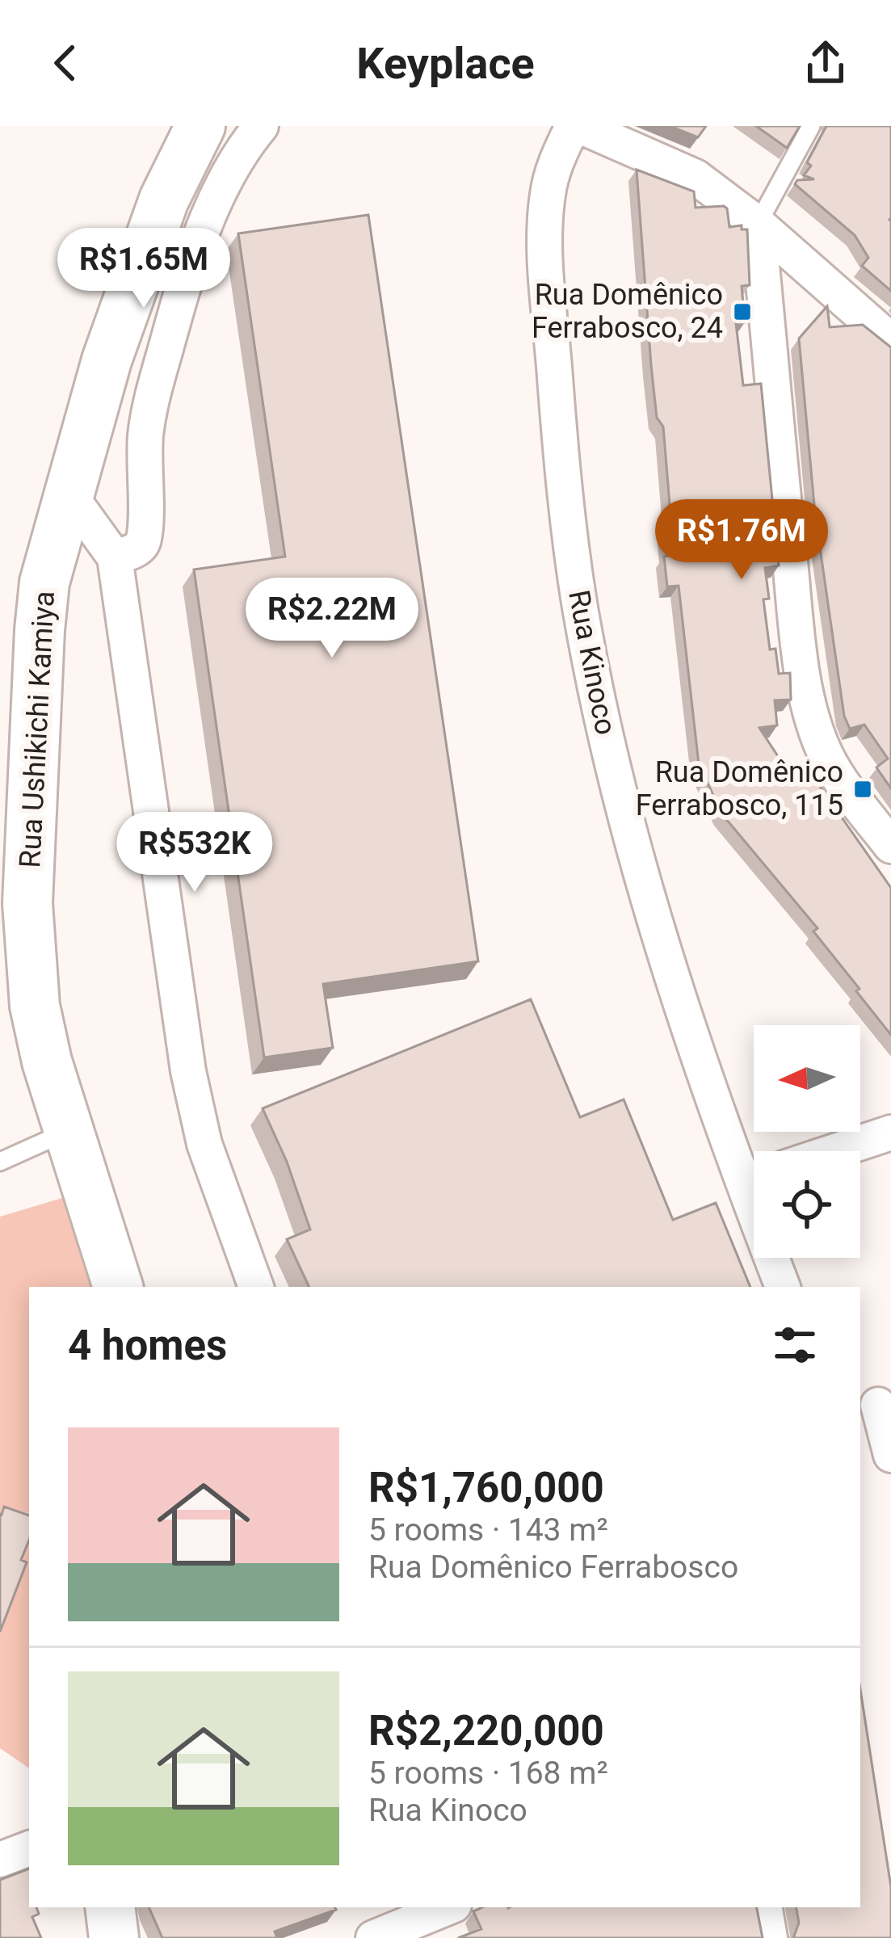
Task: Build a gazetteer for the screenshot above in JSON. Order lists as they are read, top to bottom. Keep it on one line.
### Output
{"streets":{"main road":["Rua Ushikichi Kamiya"],"street":["Rua Kinoco"]},"places":{"transit":["Rua Domênico Ferrabosco, 24","Rua Domênico Ferrabosco, 115"]},"north":"left","page":{"header":"Keyplace","price":["R$1.65M","R$1.76M","R$2.22M","R$532K"],"heading":"4 homes","list":[{"name":"R$1,760,000","note":"5 rooms · 143 m² · Rua Domênico Ferrabosco"},{"name":"R$2,220,000","note":"5 rooms · 168 m² · Rua Kinoco"}]}}
